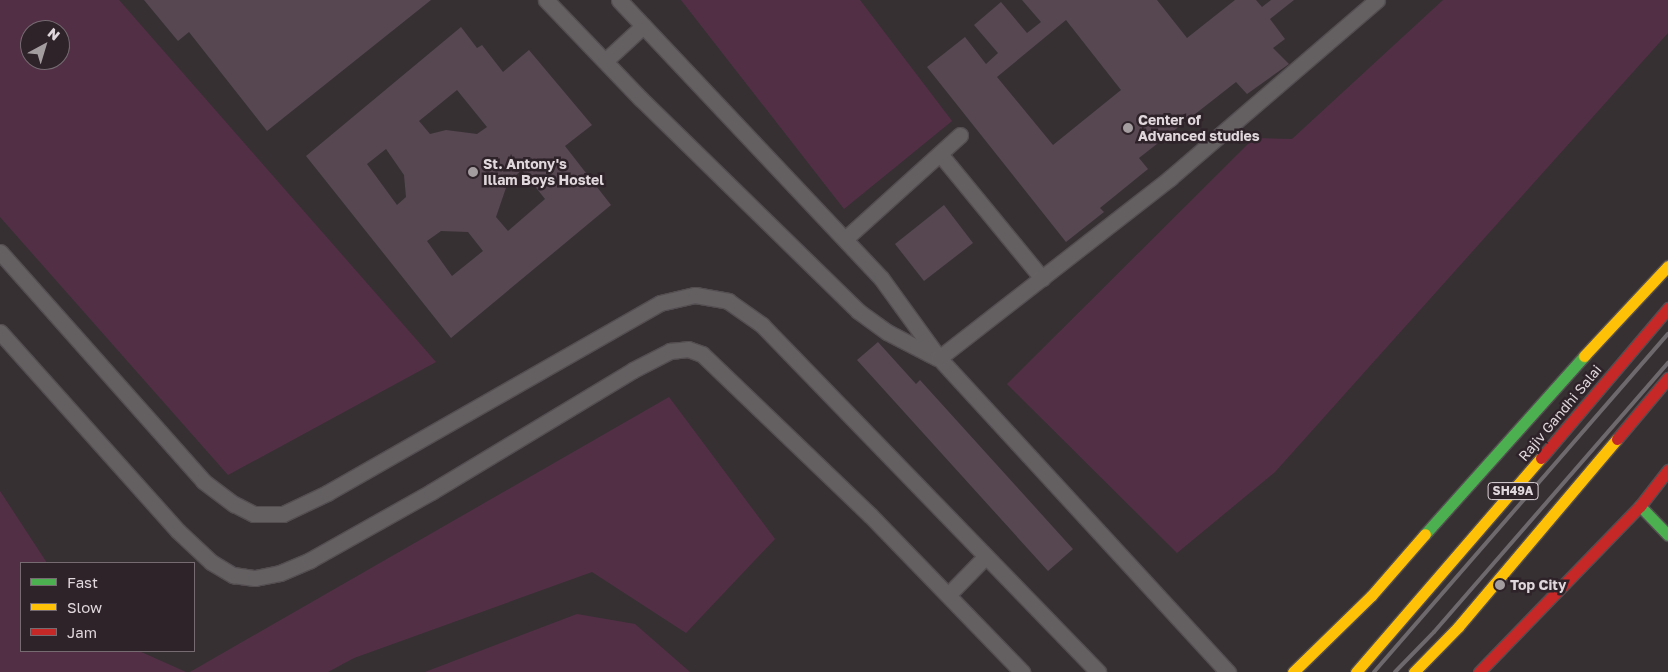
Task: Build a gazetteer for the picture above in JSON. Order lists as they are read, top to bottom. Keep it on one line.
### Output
{"streets":{"street":["Rajiv Gandhi Salai","SH49A"]},"places":["Center of Advanced studies","St. Antony's Illam Boys Hostel","Top City"],"legend":["Fast","Slow","Jam"],"north":"top right"}
